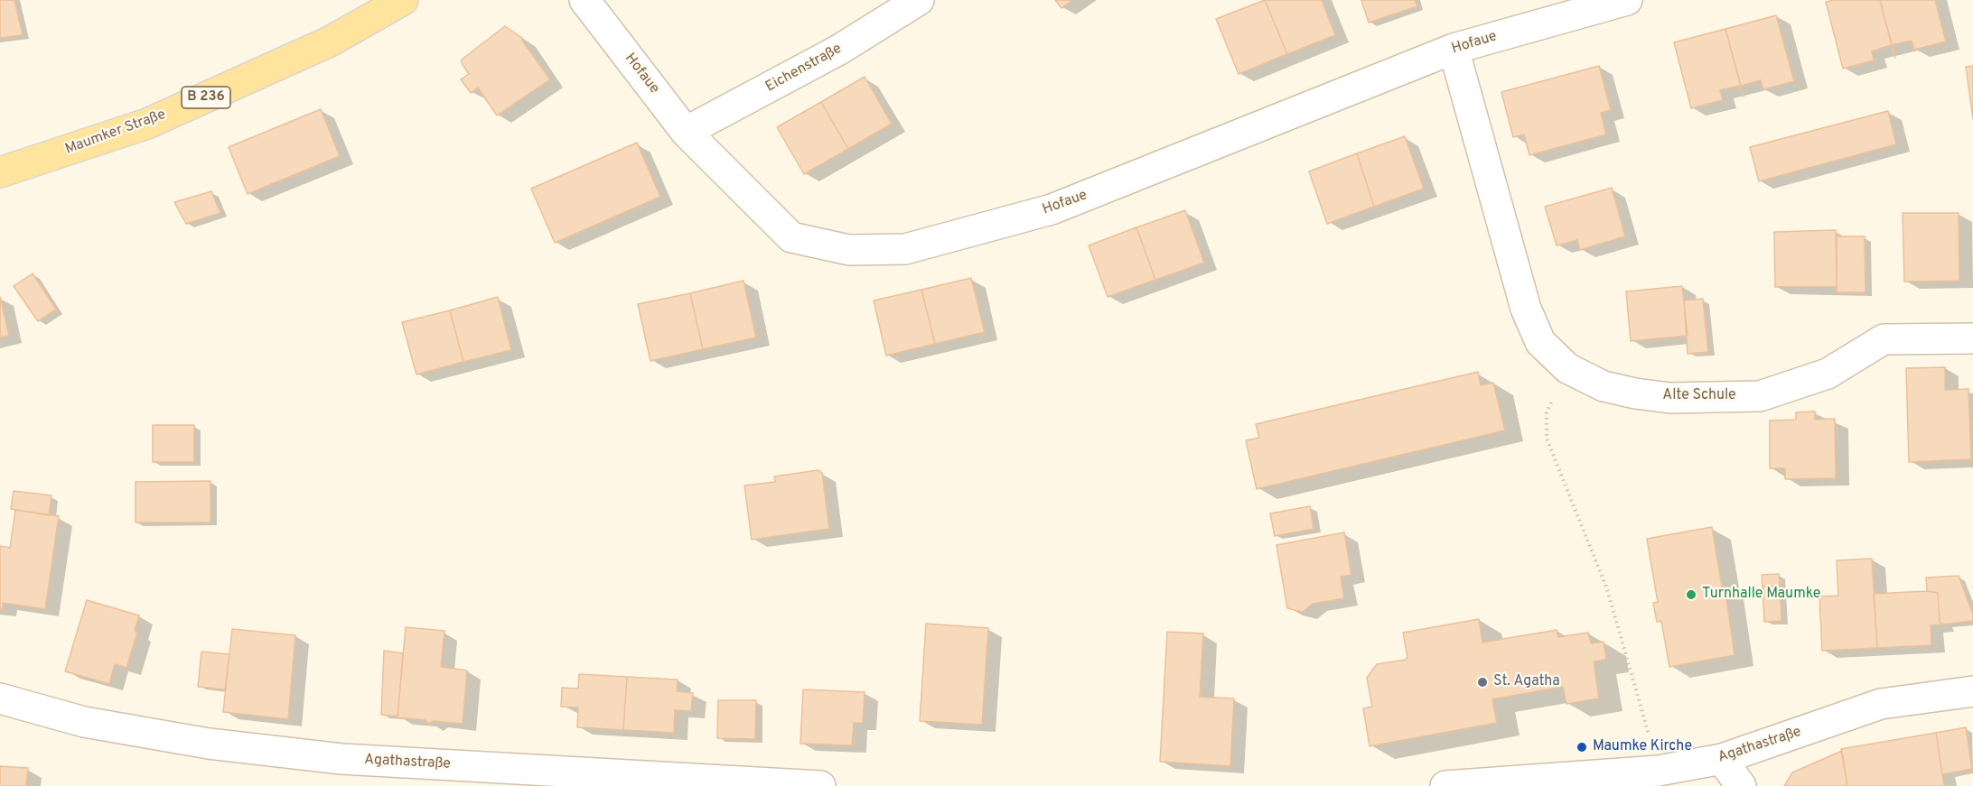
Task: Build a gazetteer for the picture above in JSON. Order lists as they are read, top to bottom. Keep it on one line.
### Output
{"streets":{"main road":["B 236","Maumker Straße"],"street":["Hofaue","Eichenstraße","Alte Schule","Agathastraße"]},"crossings":[["Hofaue","Eichenstraße"],["Hofaue","Alte Schule"]],"places":["Turnhalle Maumke","St. Agatha","Maumke Kirche"]}
